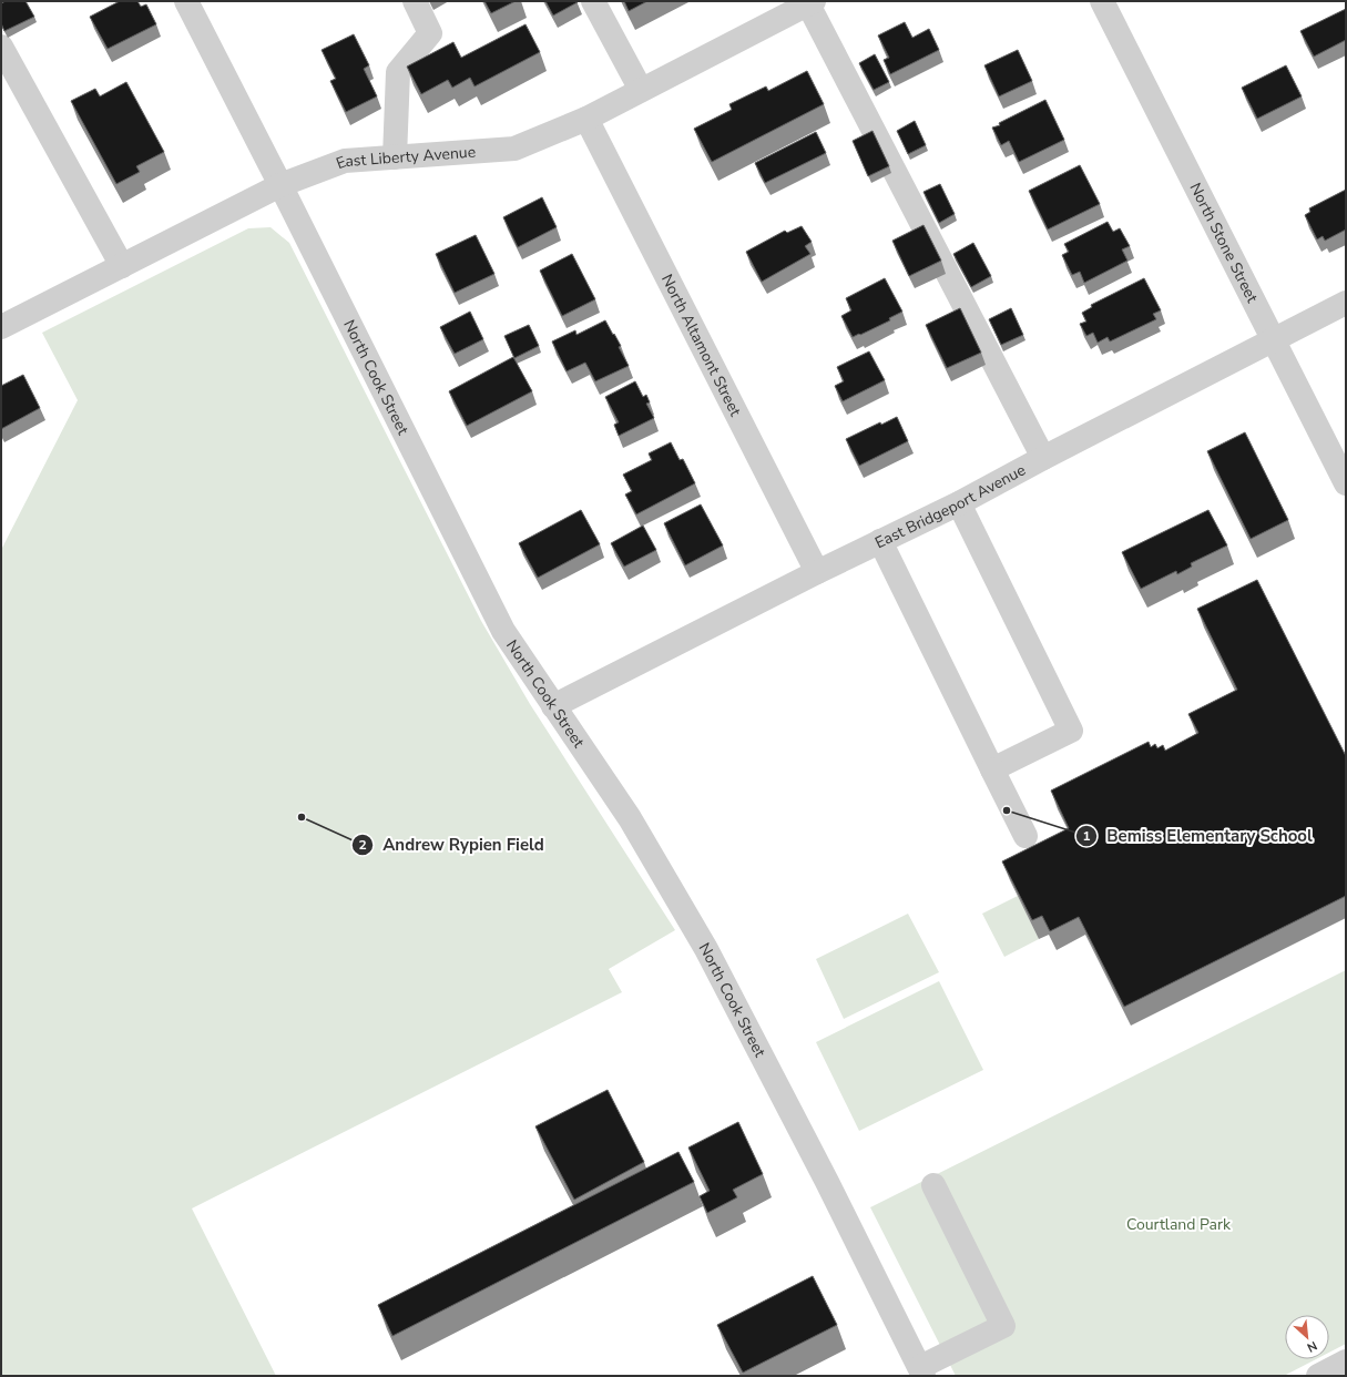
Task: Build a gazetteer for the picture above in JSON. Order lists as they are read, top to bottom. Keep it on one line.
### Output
{"streets":{"street":["East Liberty Avenue","North Stone Street","North Altamont Street","North Cook Street","East Bridgeport Avenue"]},"crossings":[["East Liberty Avenue","North Altamont Street"],["East Liberty Avenue","North Cook Street"],["North Stone Street","East Bridgeport Avenue"],["North Altamont Street","East Bridgeport Avenue"],["North Cook Street","East Bridgeport Avenue"]],"parks":["Courtland Park"],"places":["Bemiss Elementary School","Andrew Rypien Field"],"north":"bottom right"}
